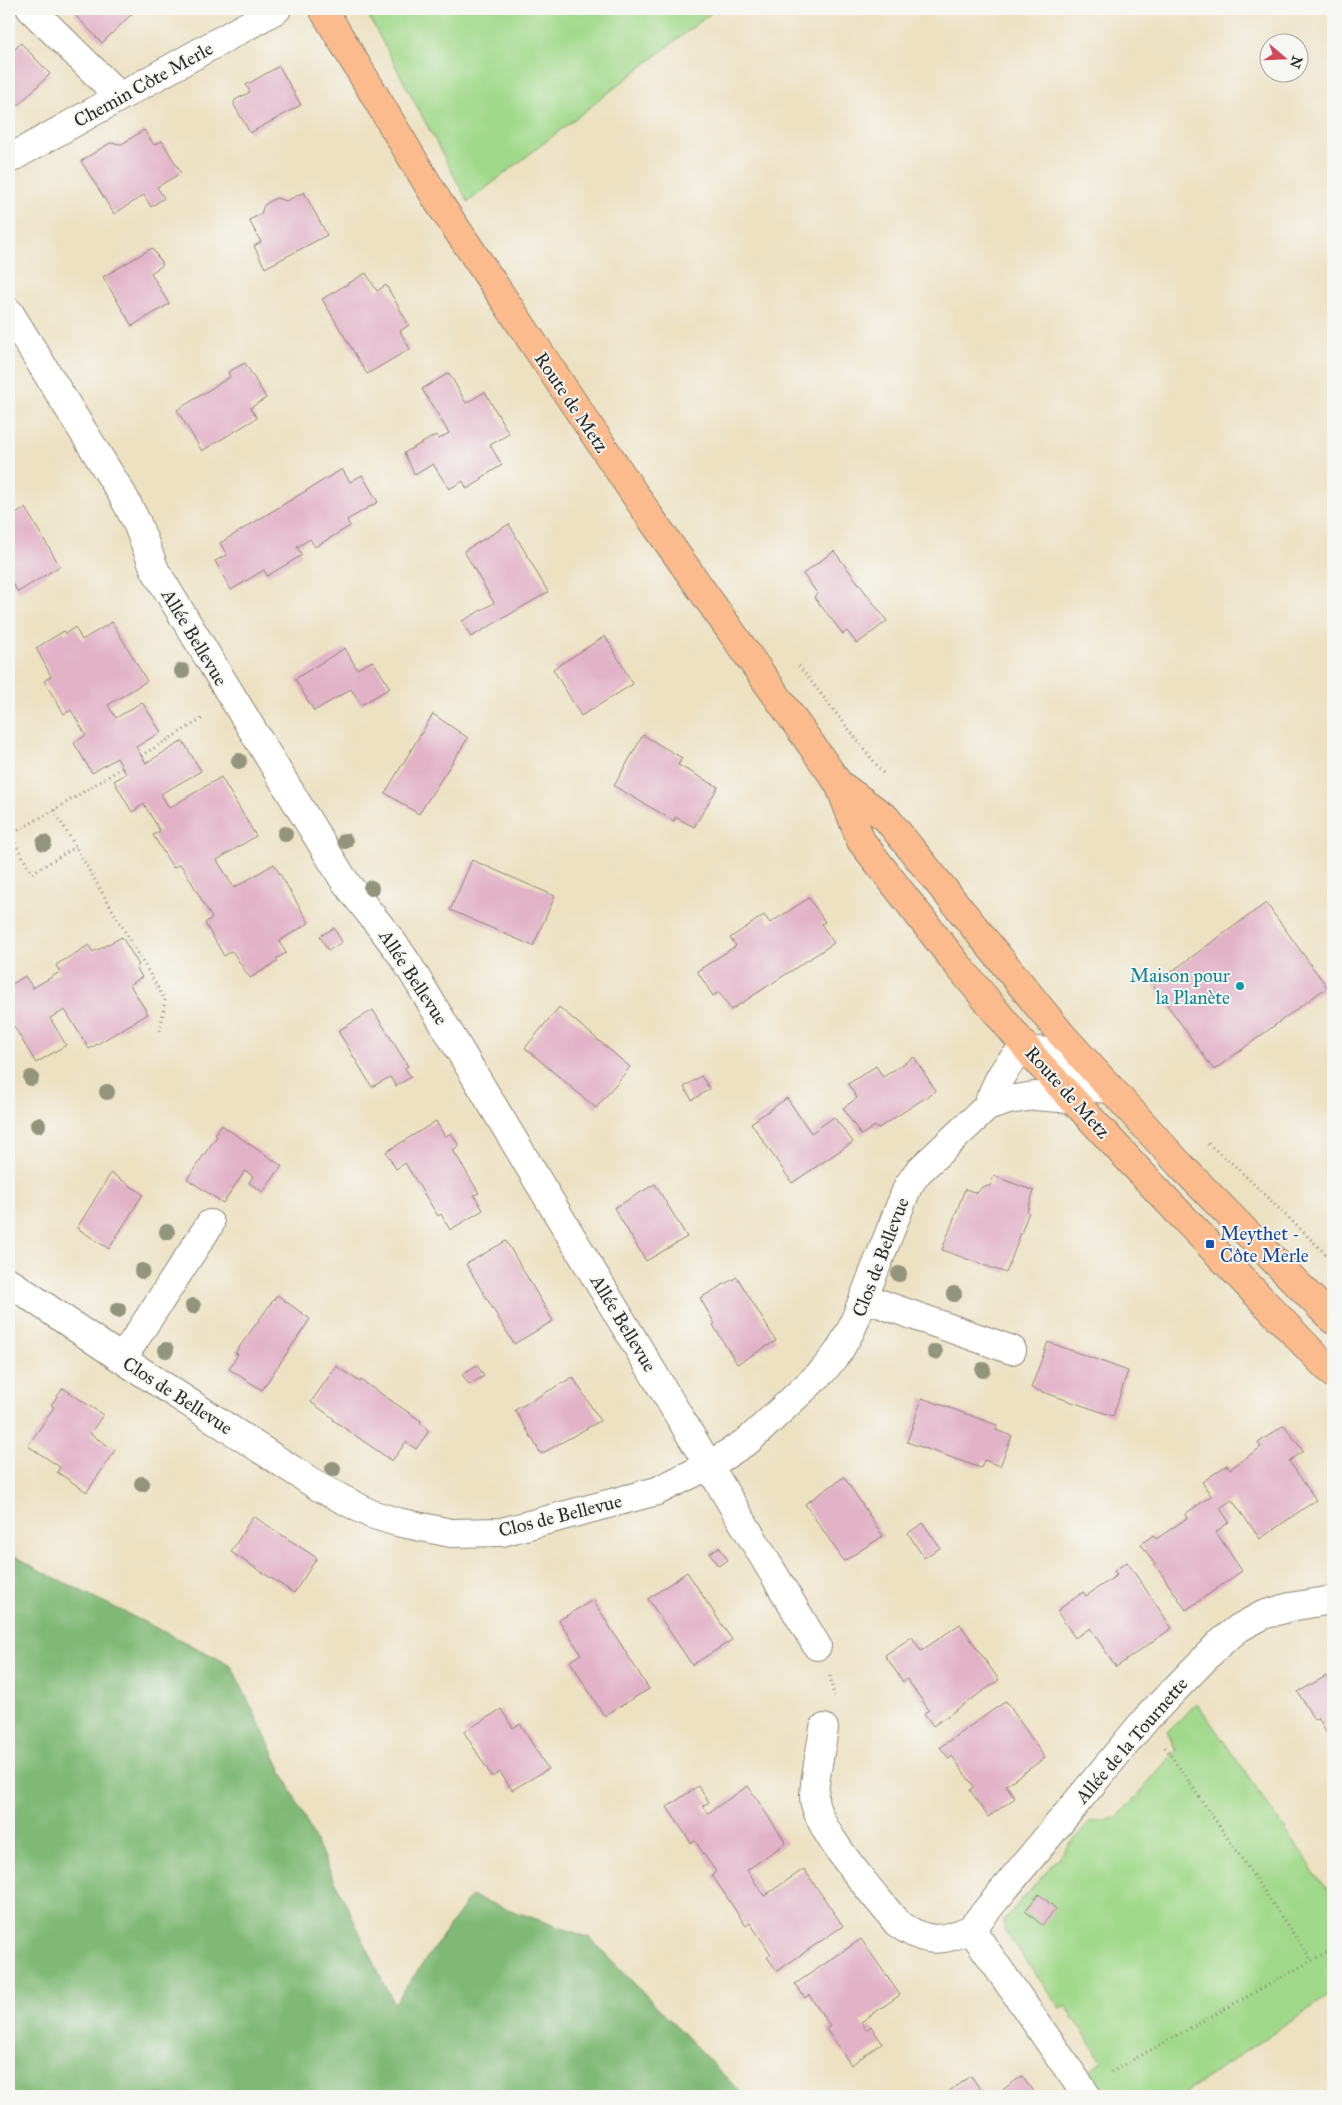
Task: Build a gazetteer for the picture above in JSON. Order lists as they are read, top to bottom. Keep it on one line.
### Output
{"streets":{"main road":["Route de Metz"],"street":["Chemin Côte Merle","Allée Bellevue","Clos de Bellevue","Allée de la Tournette"]},"crossings":[["Route de Metz","Clos de Bellevue"],["Allée Bellevue","Clos de Bellevue"]],"places":{"other":["Maison pour la Planète"],"transit":["Meythet - Côte Merle"]},"north":"right"}
